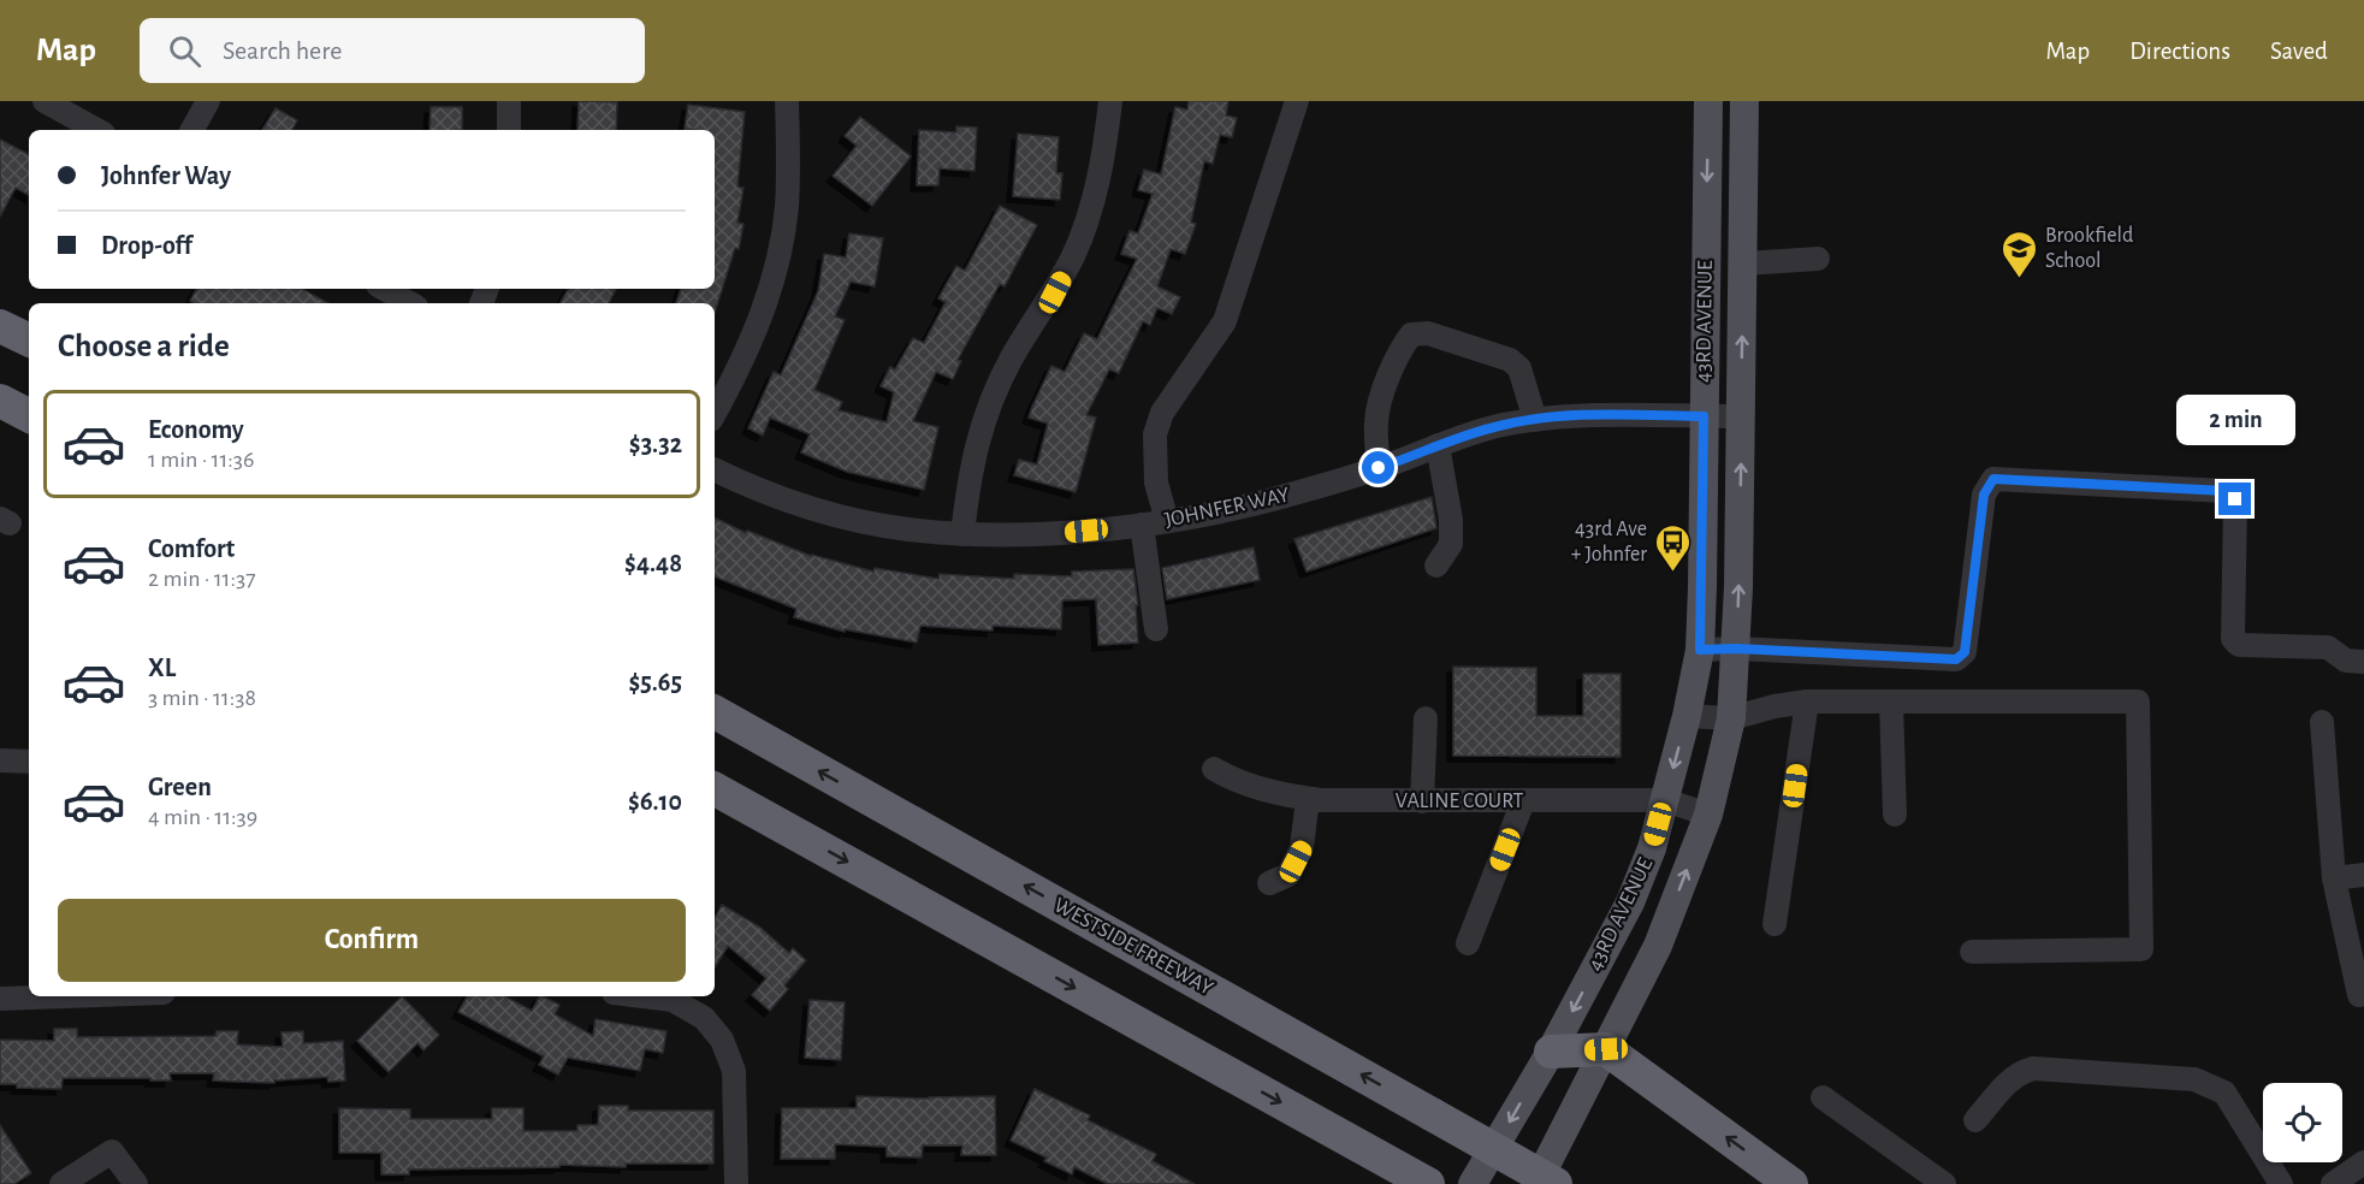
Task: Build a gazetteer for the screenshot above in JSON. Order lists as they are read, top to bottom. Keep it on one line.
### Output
{"streets":{"highway":["WESTSIDE FREEWAY"],"main road":["43RD AVENUE"],"street":["JOHNFER WAY","VALINE COURT"]},"crossings":[["43RD AVENUE","JOHNFER WAY"],["43RD AVENUE","VALINE COURT"]],"places":{"school or university":["Brookfield School"],"bus stop":["43rd Ave + Johnfer"]},"page":{"header":"Map","search":"Search here","nav":["Map","Directions","Saved"],"banner":["Johnfer Way","Drop-off"],"heading":"Choose a ride","list":[{"name":"Economy","note":"1 min · 11:36","value":"$3.32"},{"name":"Comfort","note":"2 min · 11:37","value":"$4.48"},{"name":"XL","note":"3 min · 11:38","value":"$5.65"},{"name":"Green","note":"4 min · 11:39","value":"$6.10"}],"bubble":"2 min","buttons":"Confirm"}}
